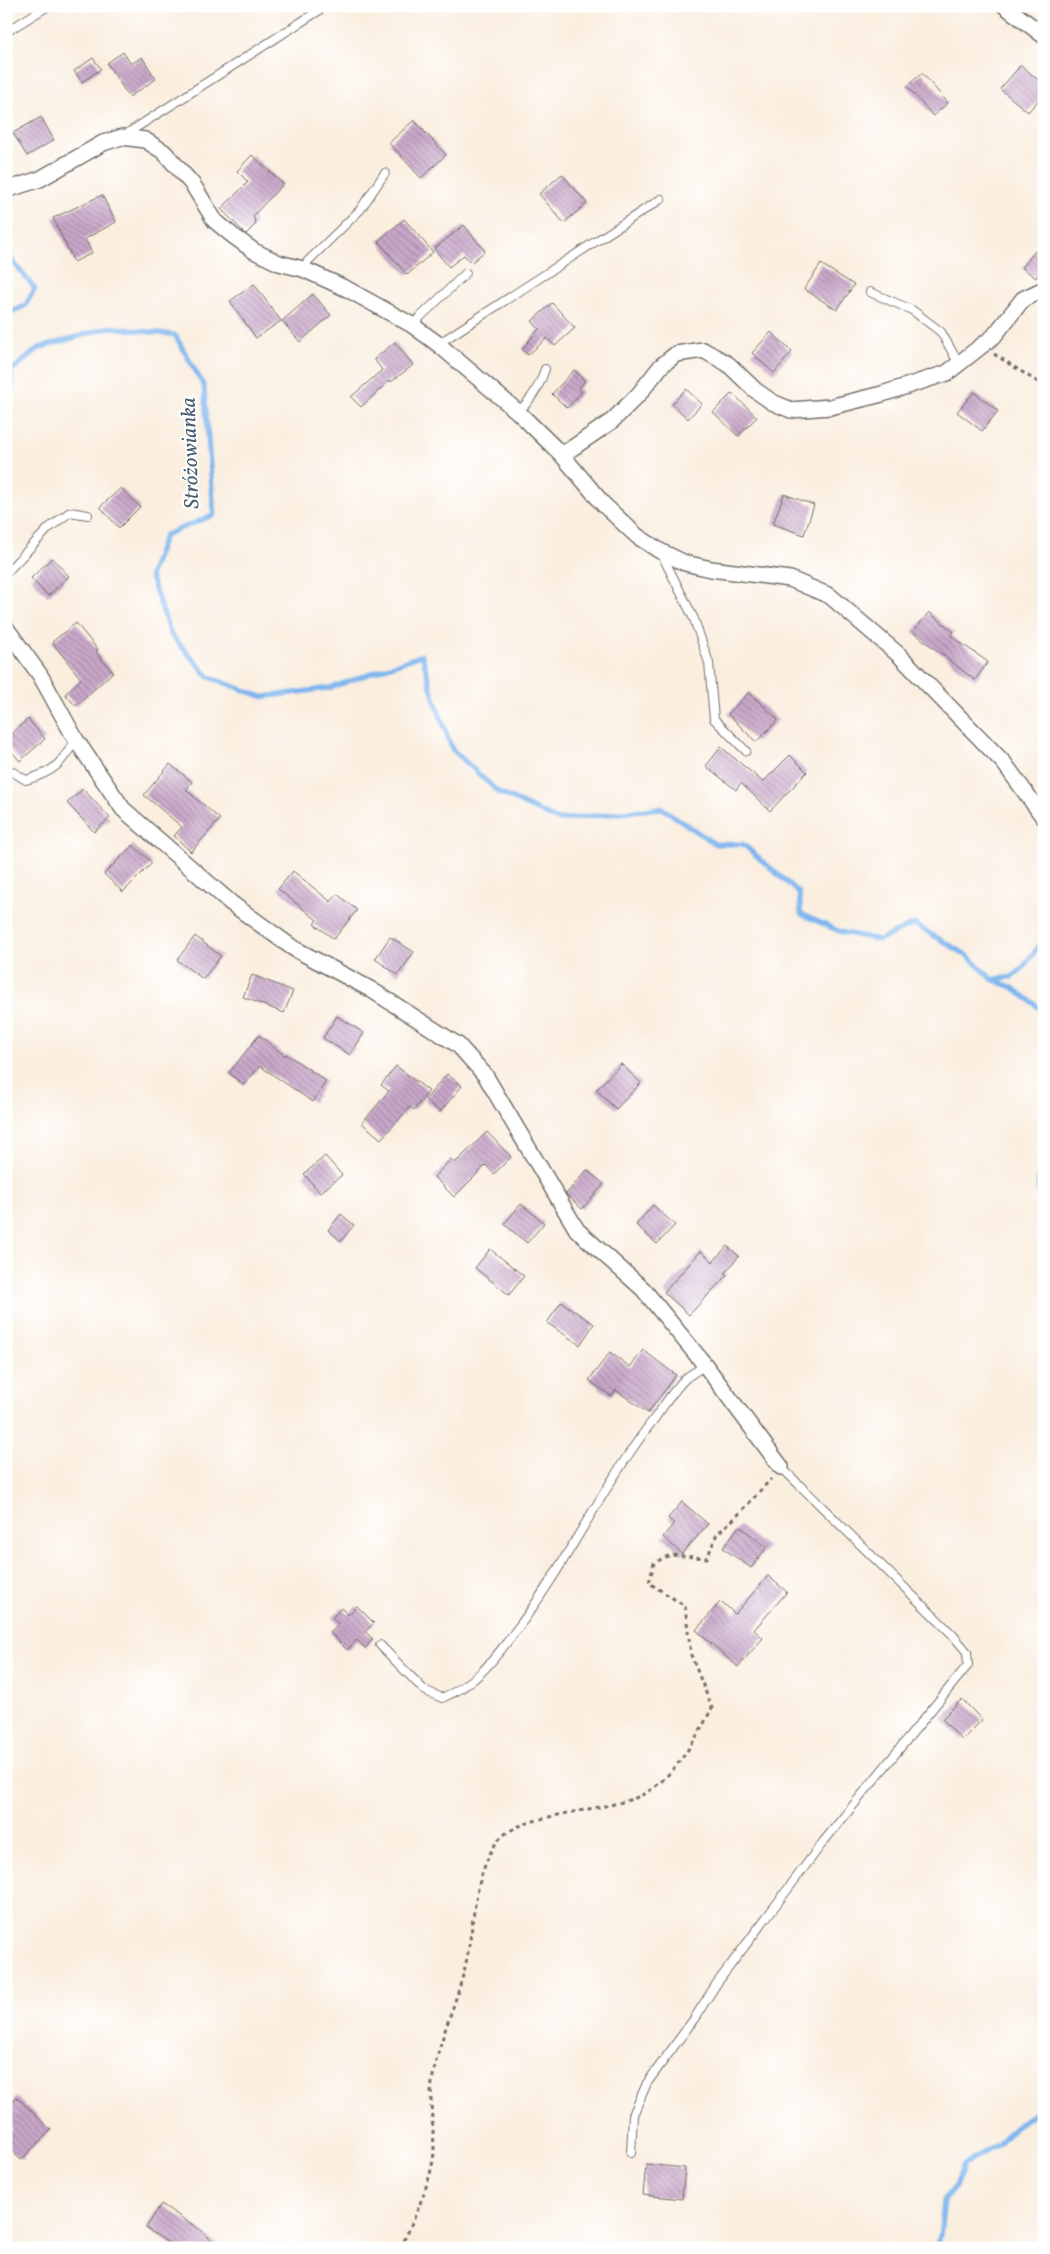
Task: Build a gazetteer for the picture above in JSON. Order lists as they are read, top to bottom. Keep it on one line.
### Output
{"water":["Stróżowianka"]}
